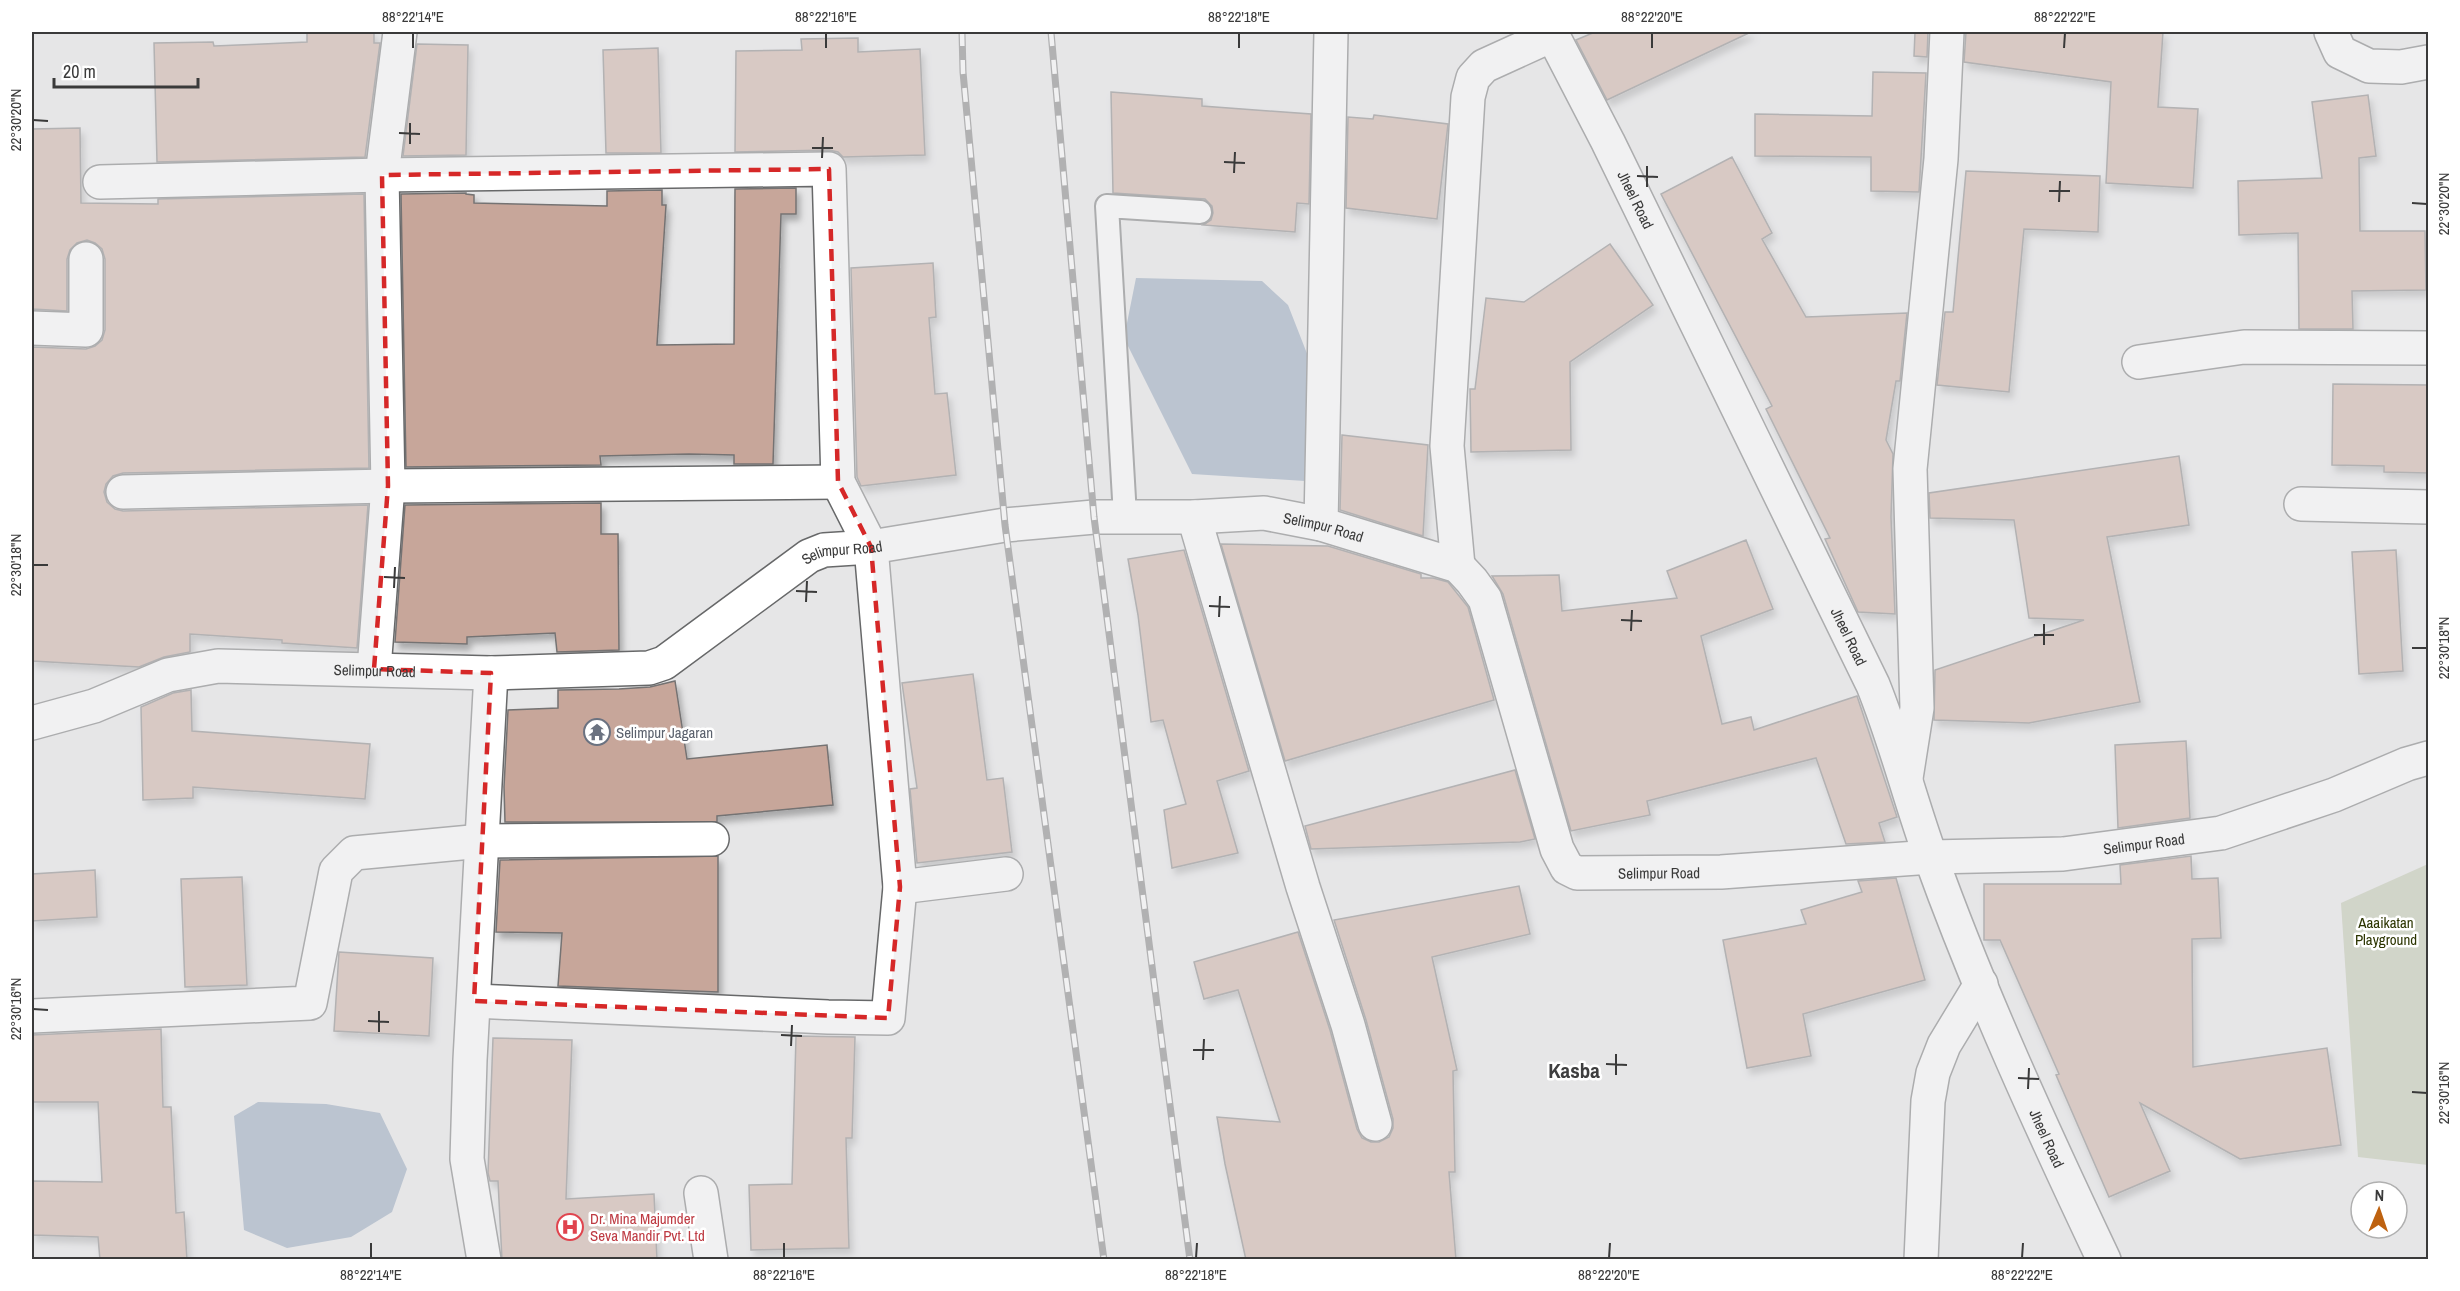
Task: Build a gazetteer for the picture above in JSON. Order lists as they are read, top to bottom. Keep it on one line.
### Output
{"streets":{"street":["Jheel Road","Selimpur Road"]},"crossings":[["Jheel Road","Selimpur Road"]],"districts":["Kasba"],"parks":["Aaaikatan Playground"],"places":{"temple":["Selimpur Jagaran"],"hospital":["Dr. Mina Majumder Seva Mandir Pvt. Ltd"]},"scale_bar":"20 m","north":"top","coordinates":["88°22'14\"E","88°22'16\"E","88°22'18\"E","88°22'20\"E","88°22'22\"E","22°30'20\"N","22°30'18\"N","22°30'16\"N"]}
